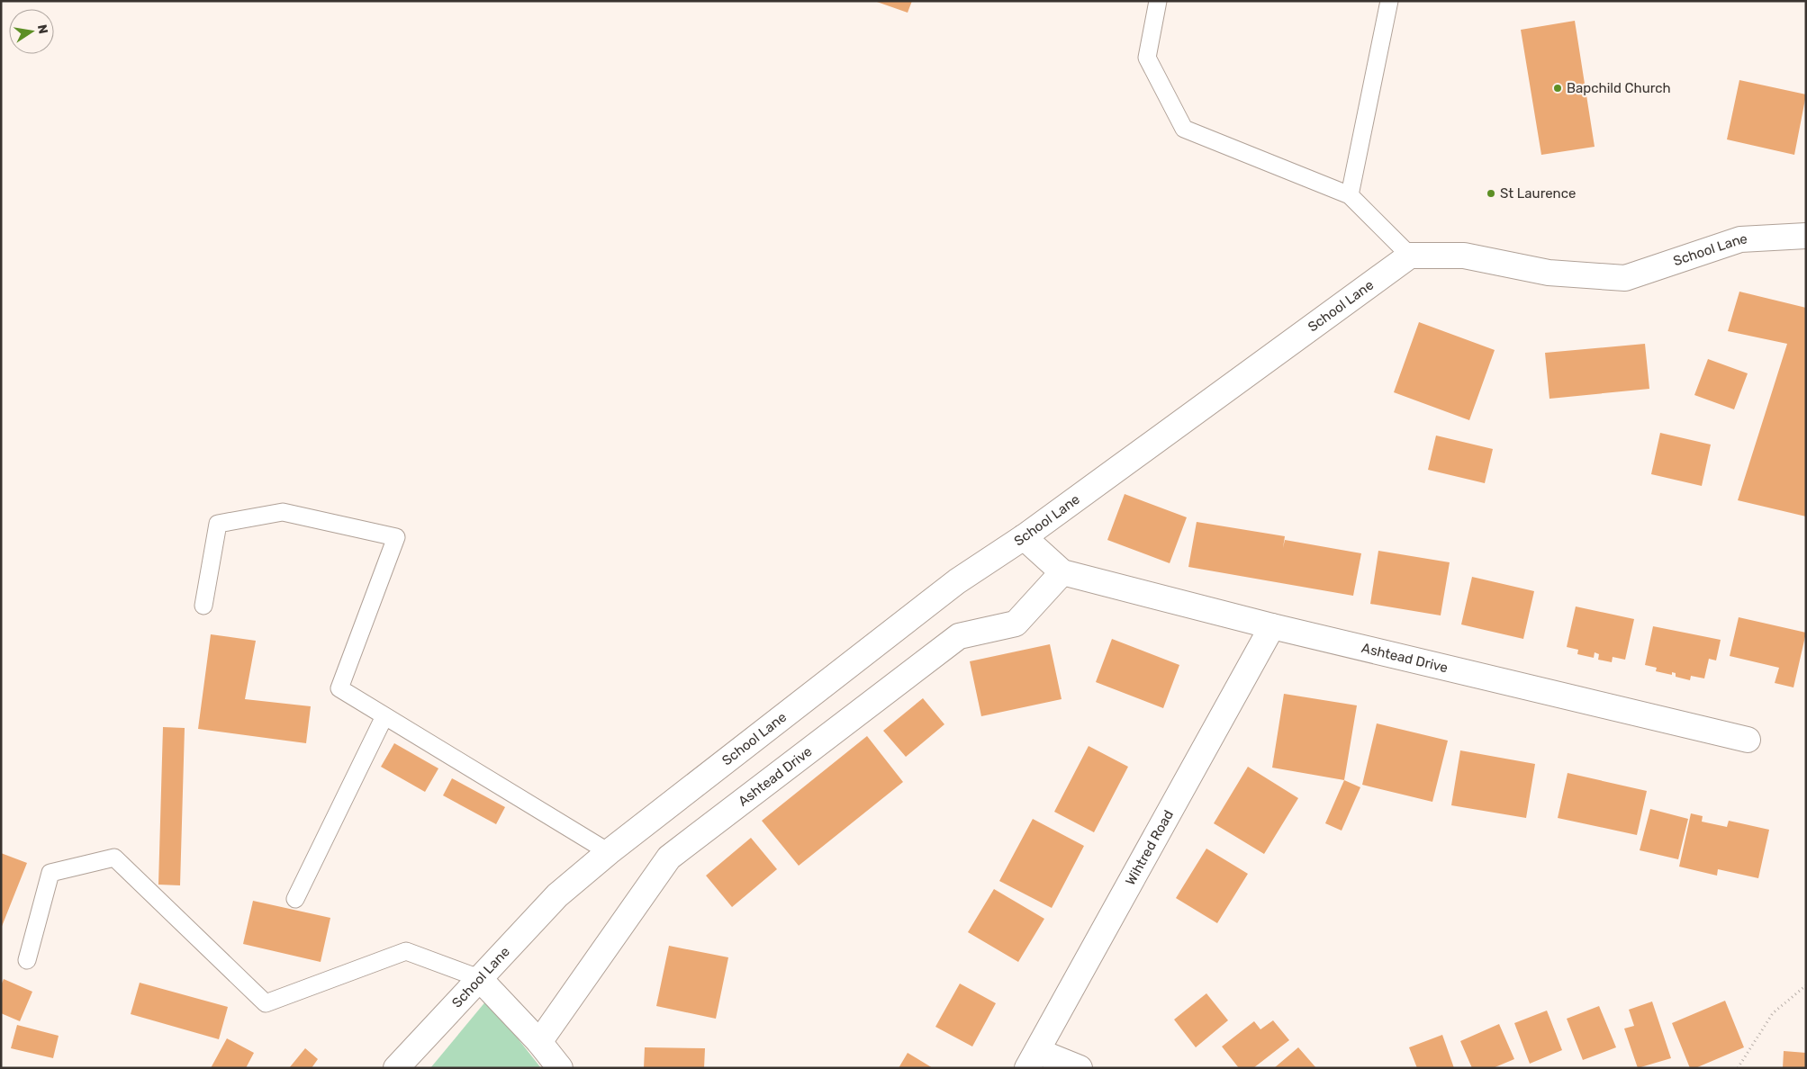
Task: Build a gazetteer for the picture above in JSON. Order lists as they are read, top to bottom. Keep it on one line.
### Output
{"streets":{"street":["School Lane","Ashtead Drive","Wihtred Road"]},"crossings":[["School Lane","Ashtead Drive"],["Ashtead Drive","Wihtred Road"]],"places":["Bapchild Church","St Laurence"],"north":"right"}
